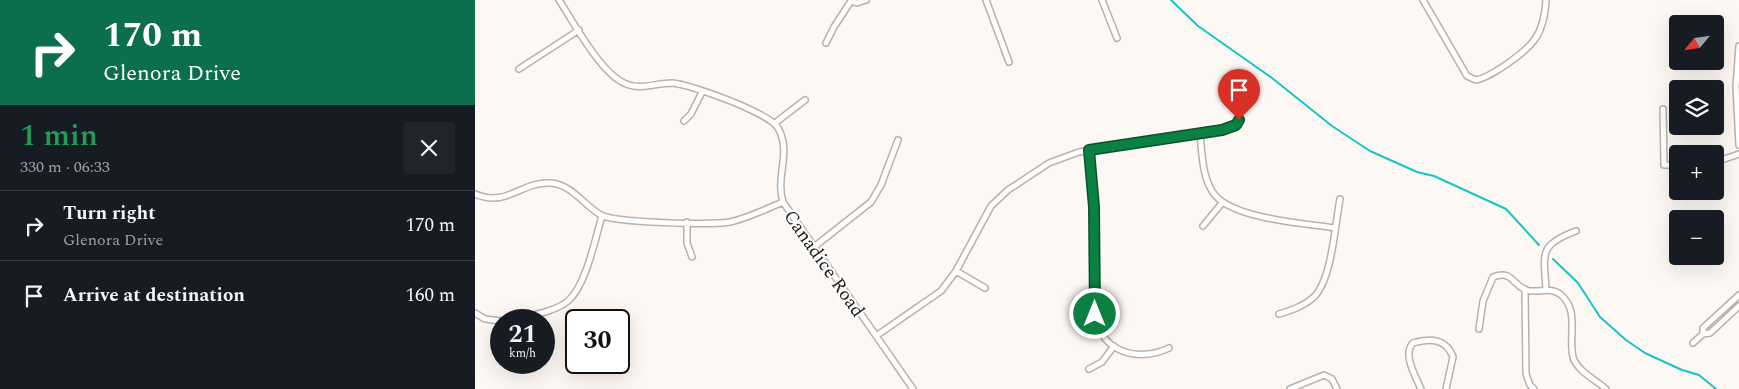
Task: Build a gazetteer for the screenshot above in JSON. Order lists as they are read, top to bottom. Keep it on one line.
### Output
{"streets":{"street":["Canadice Road"]},"north":"bottom left","page":{"turn":["170 m","Glenora Drive"],"map_buttons":["+","−"],"heading":["1 min","330 m · 06:33"],"list":[{"name":"Turn right","note":"Glenora Drive","value":"170 m"},{"name":"Arrive at destination","value":"160 m"}],"speed":"21 km/h","limit":"30"}}
